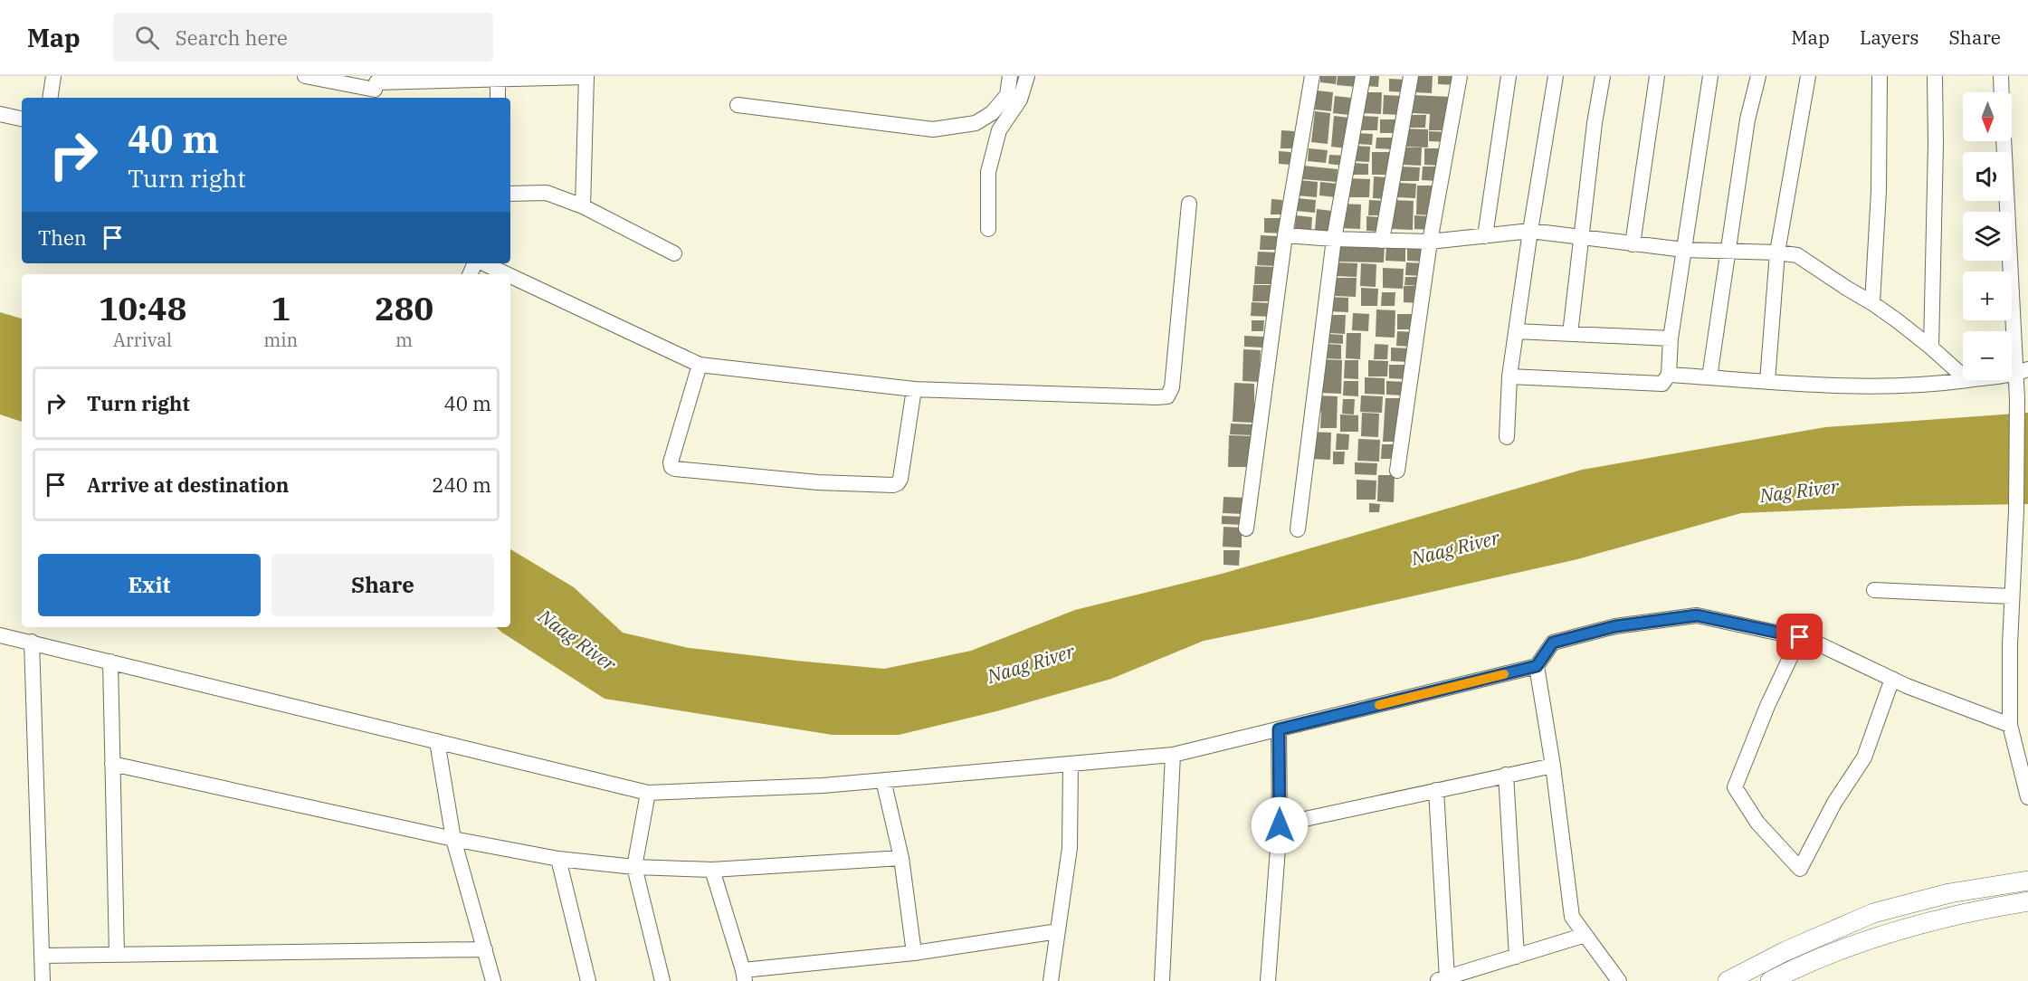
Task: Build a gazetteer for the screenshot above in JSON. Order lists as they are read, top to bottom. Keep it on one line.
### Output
{"water":["Nag River","Naag River"],"north":"bottom","page":{"header":"Map","search":"Search here","nav":["Map","Layers","Share"],"map_buttons":["+","−"],"turn":["40 m","Turn right"],"then":"Then","eta":["10:48","Arrival","1","min","280","m"],"list":[{"name":"Turn right","value":"40 m"},{"name":"Arrive at destination","value":"240 m"}],"buttons":["Exit","Share"]}}
